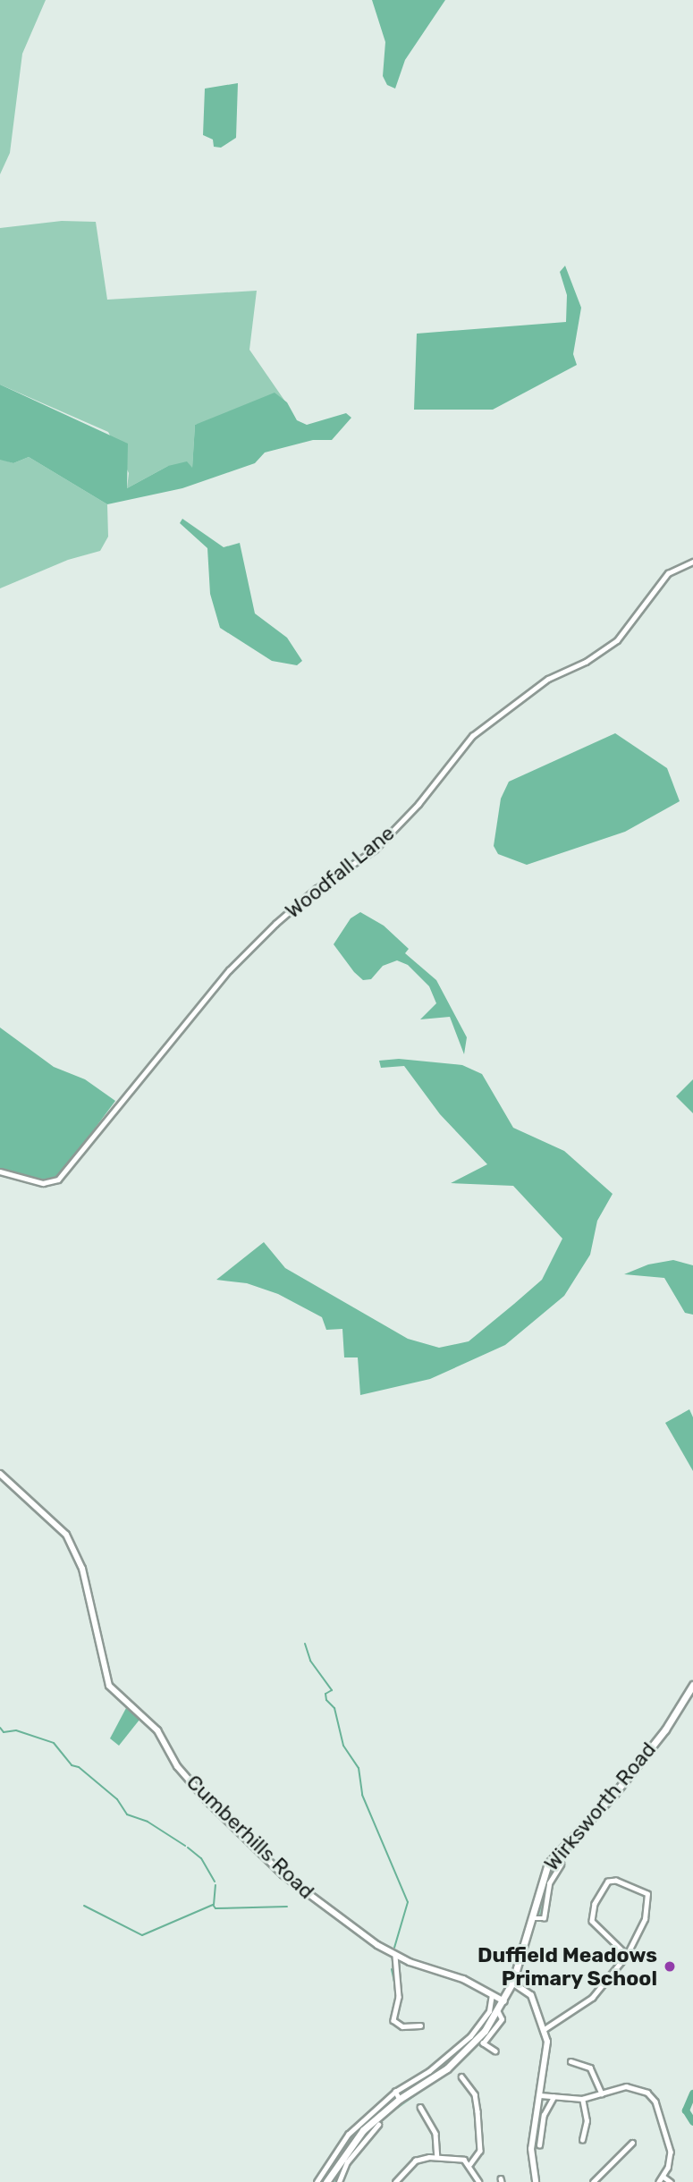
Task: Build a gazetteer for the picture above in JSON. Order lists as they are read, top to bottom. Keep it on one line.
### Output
{"streets":{"main road":["Wirksworth Road"],"street":["Woodfall Lane","Cumberhills Road"]},"crossings":[["Wirksworth Road","Cumberhills Road"]],"places":["Duffield Meadows Primary School"]}
